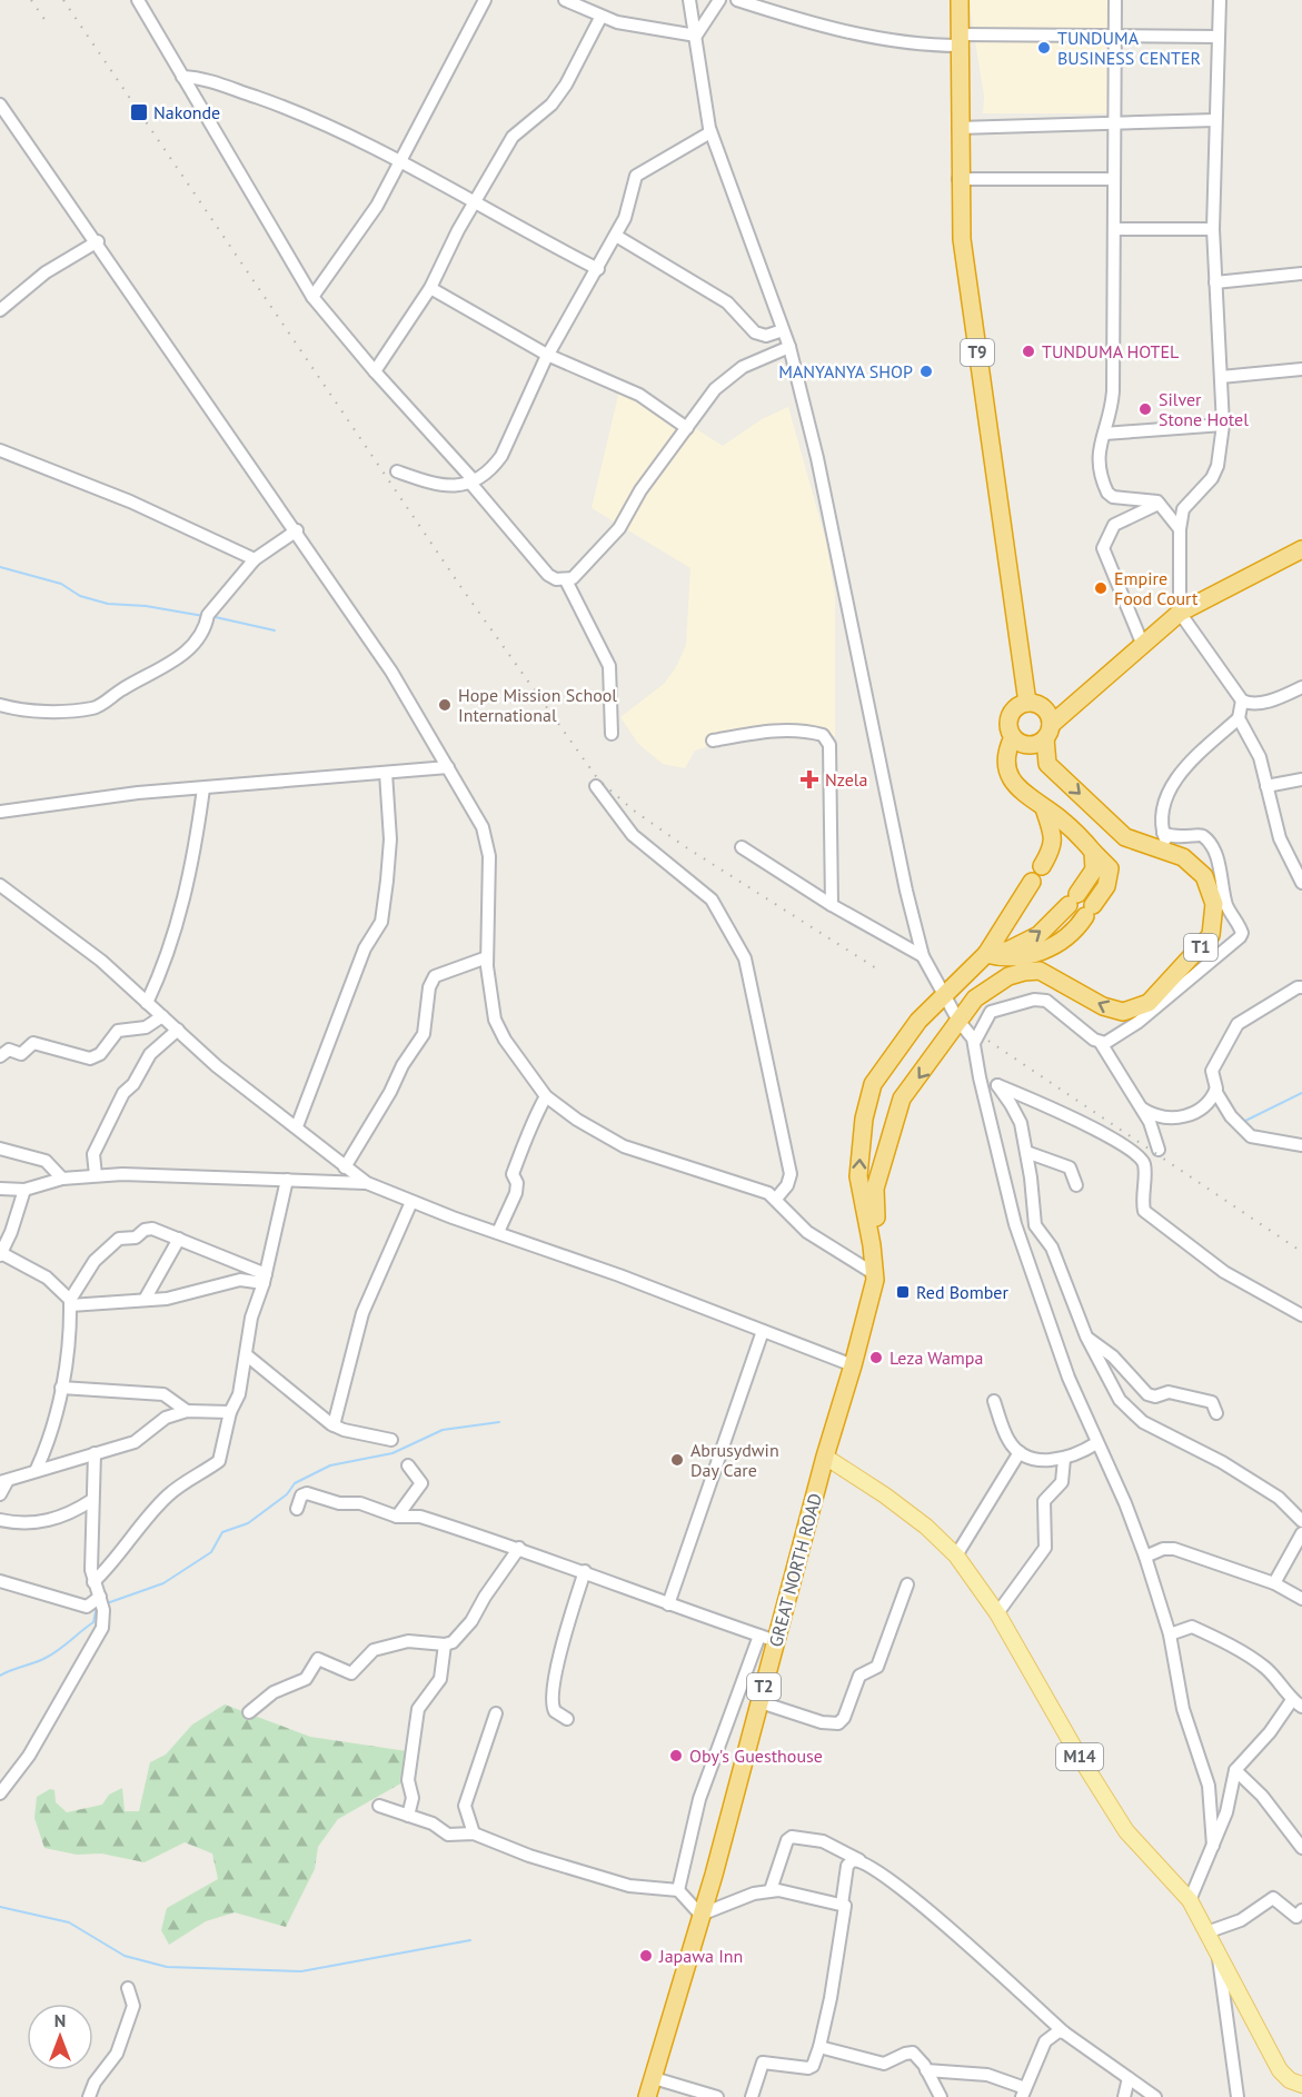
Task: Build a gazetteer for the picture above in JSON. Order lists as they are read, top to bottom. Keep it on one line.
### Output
{"streets":{"highway":["T9","T1","GREAT NORTH ROAD","T2"],"main road":["M14"]},"crossings":[["T9","T1"],["T1","GREAT NORTH ROAD"],["GREAT NORTH ROAD","M14"]],"places":{"other":["TUNDUMA BUSINESS CENTER","TUNDUMA HOTEL","MANYANYA SHOP","Silver Stone Hotel","Empire Food Court","Hope Mission School International","Leza Wampa","Abrusydwin Day Care","Oby's Guesthouse","Japawa Inn"],"transit":["Nakonde","Red Bomber"],"health":["Nzela"]},"north":"top"}
